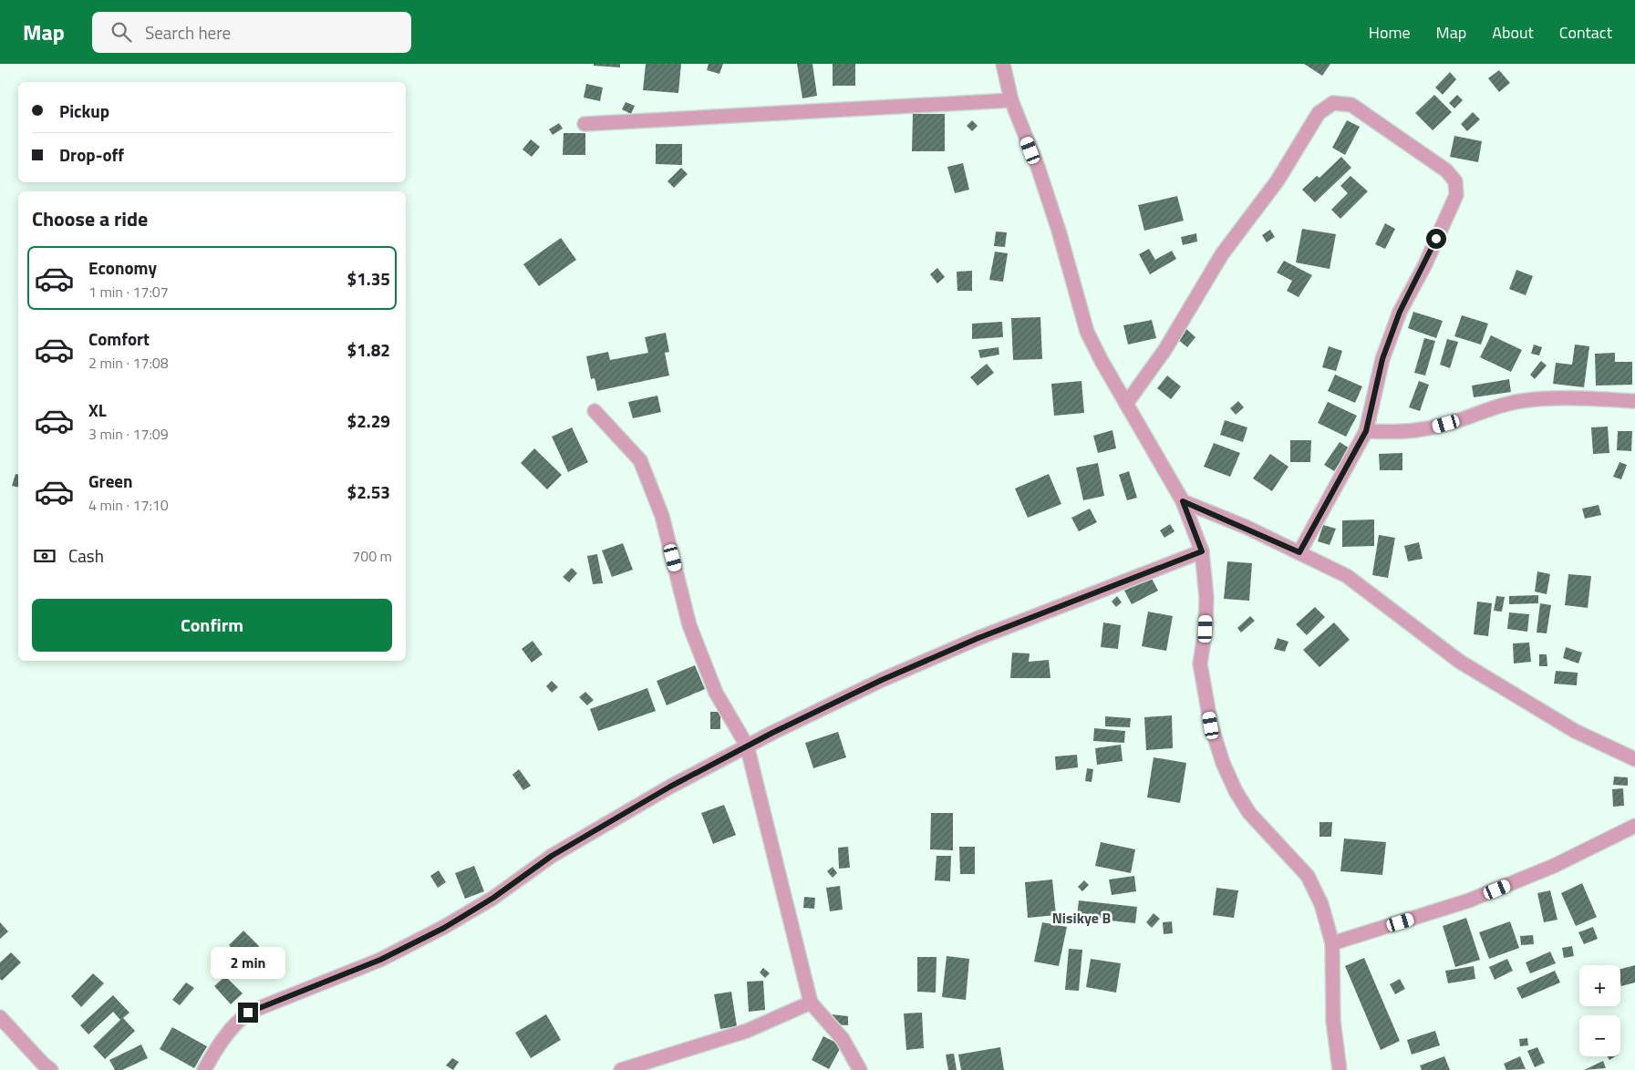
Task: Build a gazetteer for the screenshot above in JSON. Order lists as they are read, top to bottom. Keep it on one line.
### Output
{"districts":["Nisikye B"],"page":{"header":"Map","search":"Search here","nav":["Home","Map","About","Contact"],"banner":["Pickup","Drop-off"],"heading":"Choose a ride","list":[{"name":"Economy","note":"1 min · 17:07","value":"$1.35"},{"name":"Comfort","note":"2 min · 17:08","value":"$1.82"},{"name":"XL","note":"3 min · 17:09","value":"$2.29"},{"name":"Green","note":"4 min · 17:10","value":"$2.53"}],"pay":["Cash","700 m"],"buttons":"Confirm","bubble":"2 min","map_buttons":["+","−"]}}
